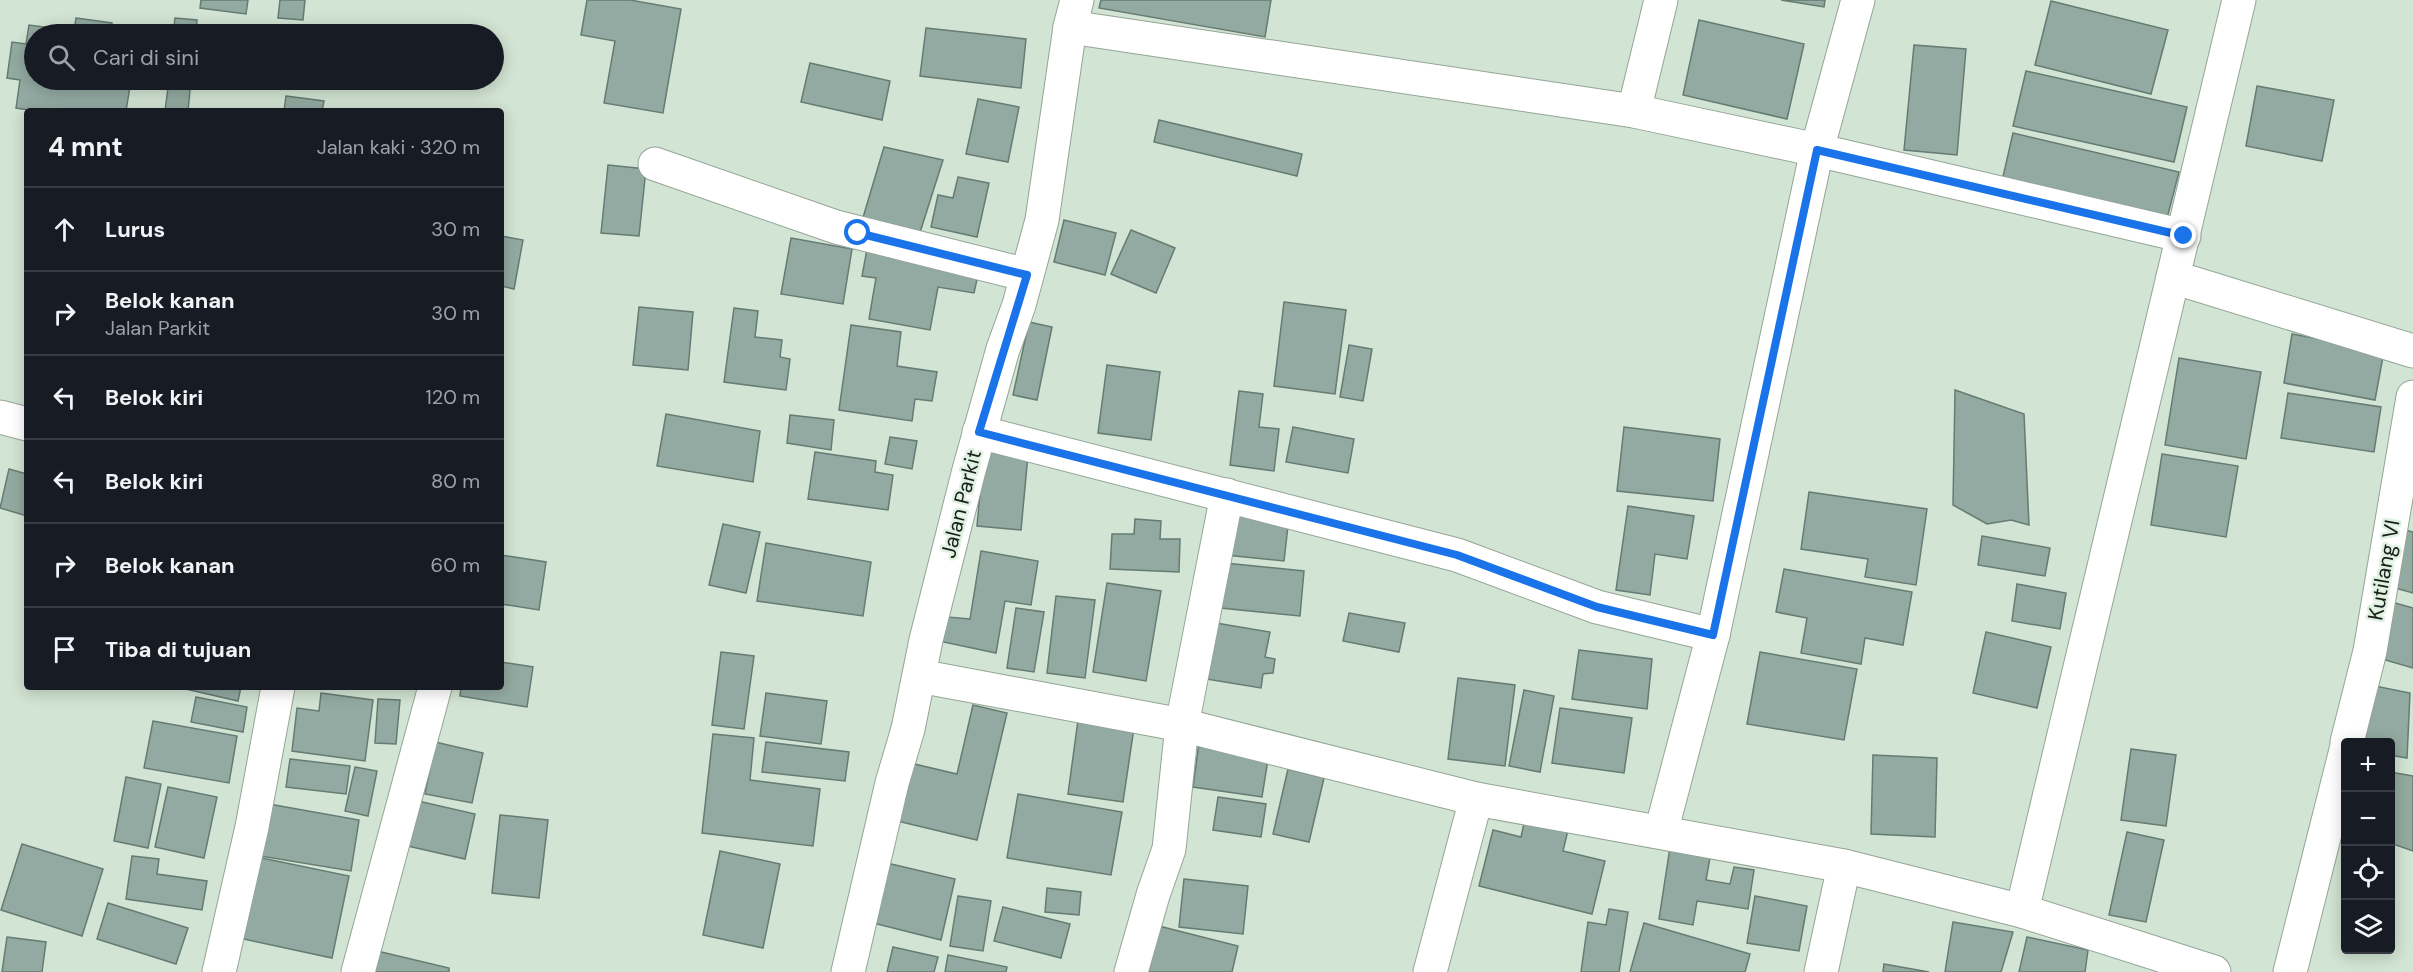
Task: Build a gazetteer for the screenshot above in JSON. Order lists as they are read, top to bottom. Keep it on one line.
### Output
{"streets":{"street":["Jalan Parkit","Kutilang VI"]},"page":{"search":"Cari di sini","heading":["4 mnt","Jalan kaki · 320 m"],"list":[["Lurus","30 m"],["Belok kanan","Jalan Parkit","30 m"],["Belok kiri","120 m"],["Belok kiri","80 m"],["Belok kanan","60 m"],"Tiba di tujuan"],"map_buttons":["+","−"]}}
